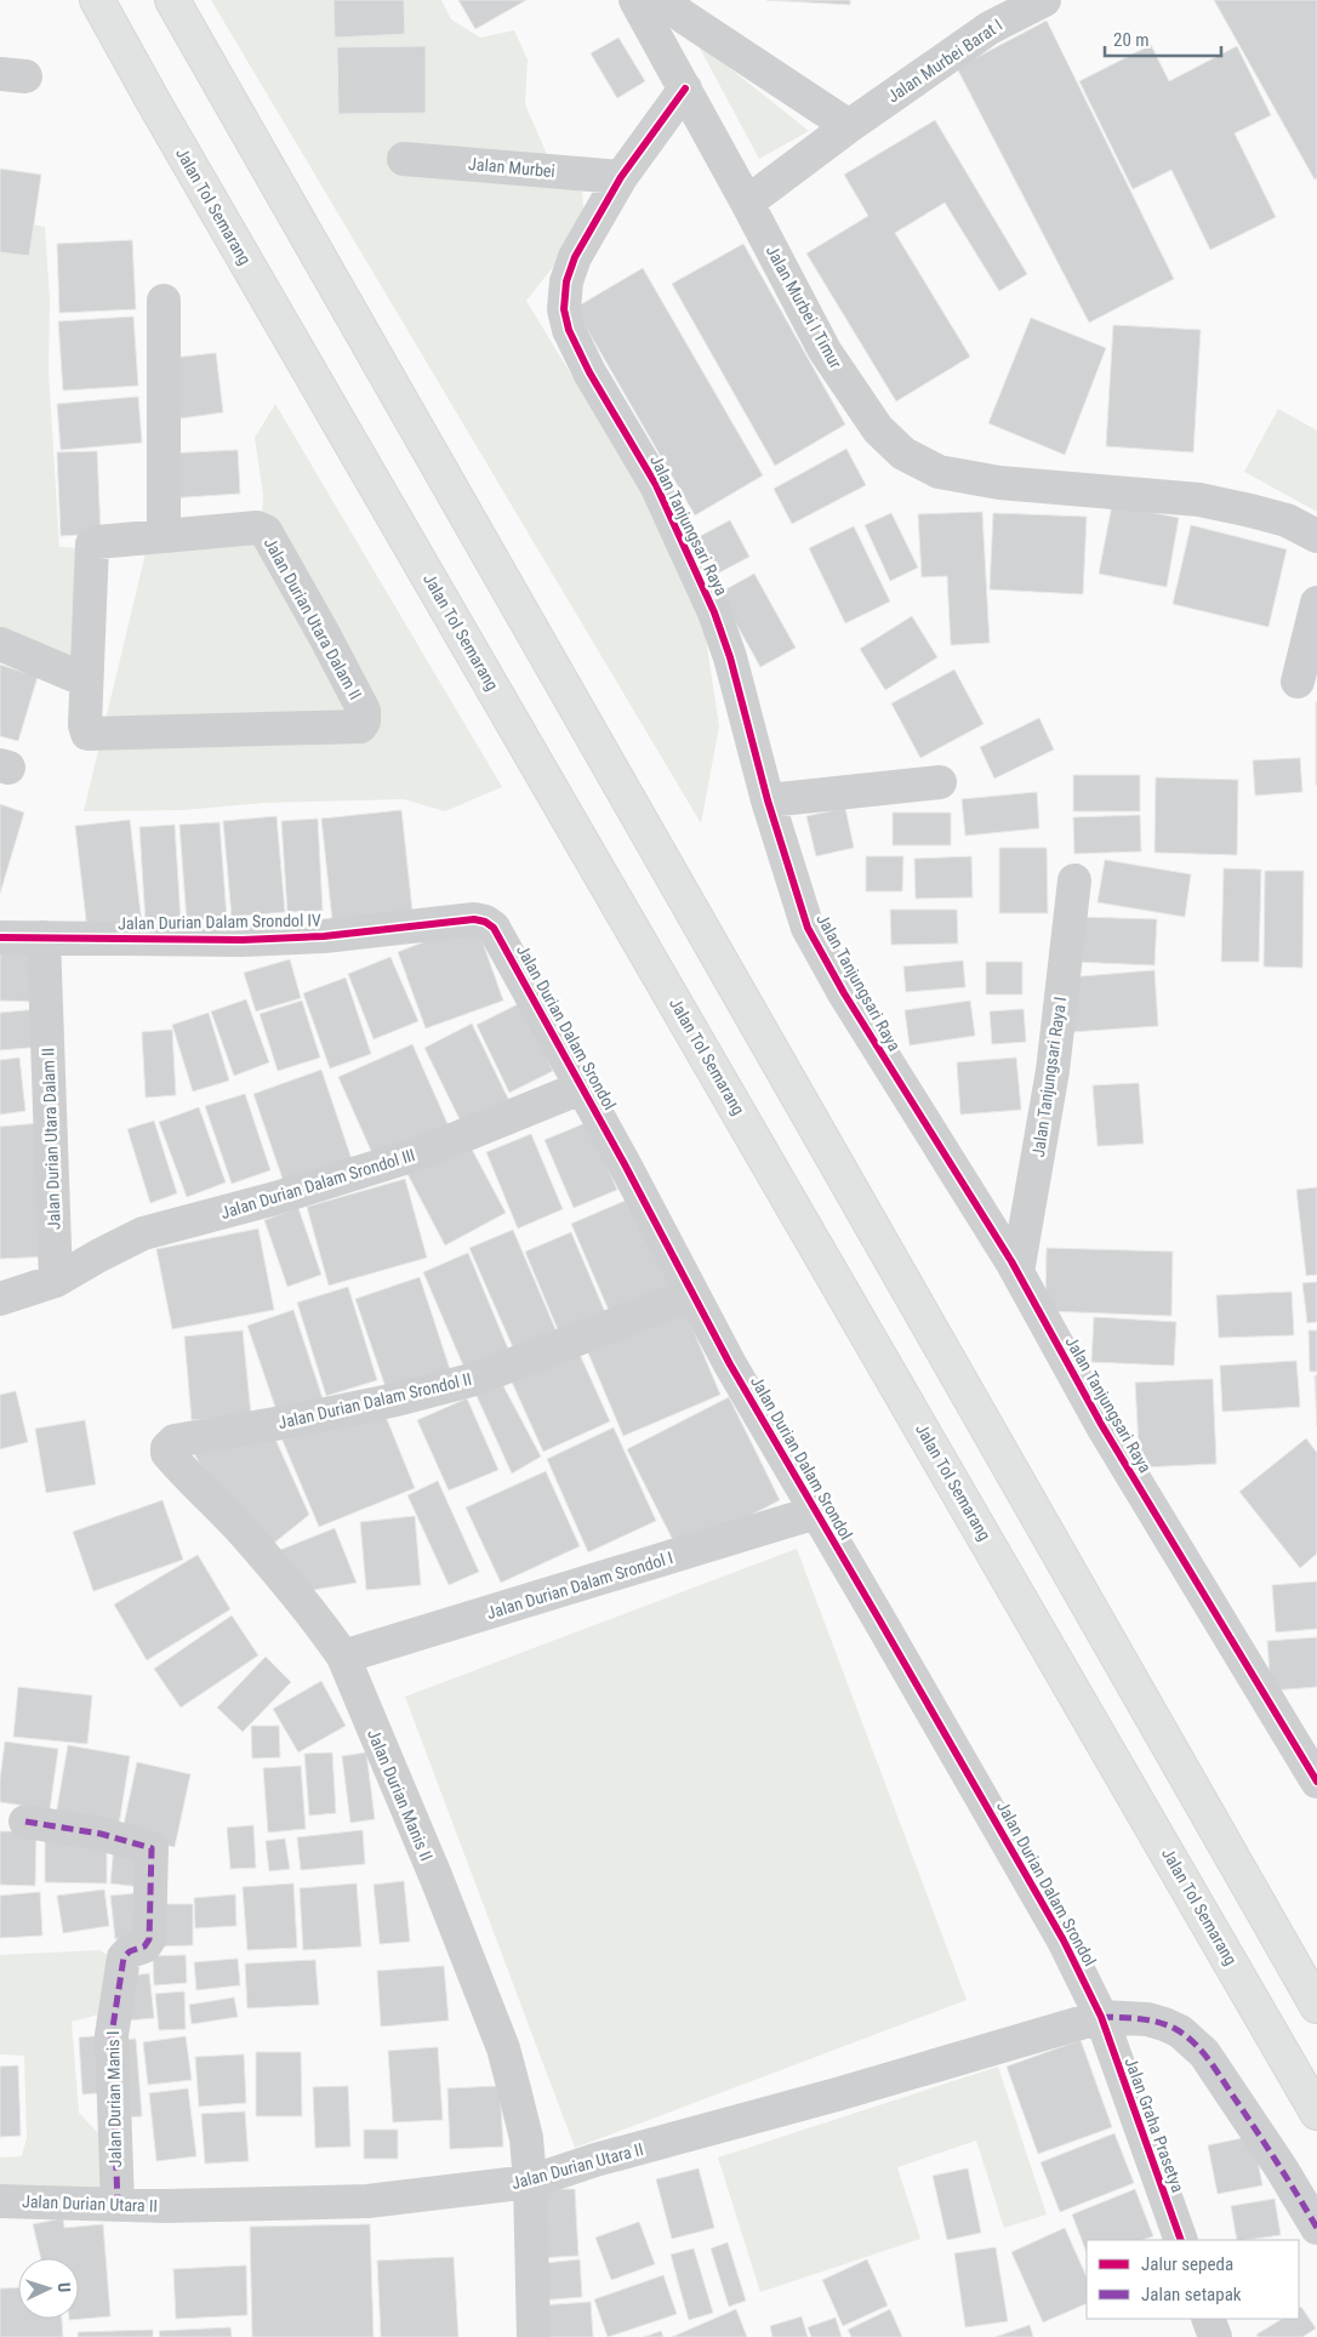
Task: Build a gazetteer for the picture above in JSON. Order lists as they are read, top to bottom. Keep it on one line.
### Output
{"streets":{"highway":["Jalan Tol Semarang"],"street":["Jalan Murbei Barat I","Jalan Murbei","Jalan Murbei I Timur","Jalan Tanjungsari Raya","Jalan Durian Utara Dalam II","Jalan Durian Dalam Srondol IV","Jalan Durian Dalam Srondol","Jalan Tanjungsari Raya I","Jalan Durian Dalam Srondol III","Jalan Durian Dalam Srondol II","Jalan Durian Dalam Srondol I","Jalan Durian Manis II","Jalan Durian Manis I","Jalan Graha Prasetya","Jalan Durian Utara II"]},"crossings":[["Jalan Murbei Barat I","Jalan Murbei I Timur"],["Jalan Murbei","Jalan Tanjungsari Raya"],["Jalan Murbei I Timur","Jalan Tanjungsari Raya"],["Jalan Tanjungsari Raya","Jalan Tanjungsari Raya I"],["Jalan Durian Utara Dalam II","Jalan Durian Dalam Srondol IV"],["Jalan Durian Utara Dalam II","Jalan Durian Dalam Srondol III"],["Jalan Durian Dalam Srondol IV","Jalan Durian Dalam Srondol"],["Jalan Durian Dalam Srondol","Jalan Durian Dalam Srondol III"],["Jalan Durian Dalam Srondol","Jalan Durian Dalam Srondol II"],["Jalan Durian Dalam Srondol","Jalan Durian Dalam Srondol I"],["Jalan Durian Dalam Srondol","Jalan Graha Prasetya"],["Jalan Durian Dalam Srondol","Jalan Durian Utara II"],["Jalan Durian Dalam Srondol II","Jalan Durian Manis II"],["Jalan Durian Dalam Srondol I","Jalan Durian Manis II"],["Jalan Durian Manis II","Jalan Durian Utara II"],["Jalan Durian Manis I","Jalan Durian Utara II"],["Jalan Graha Prasetya","Jalan Durian Utara II"]],"legend":["Jalur sepeda","Jalan setapak"],"scale_bar":"20 m","north":"right"}
